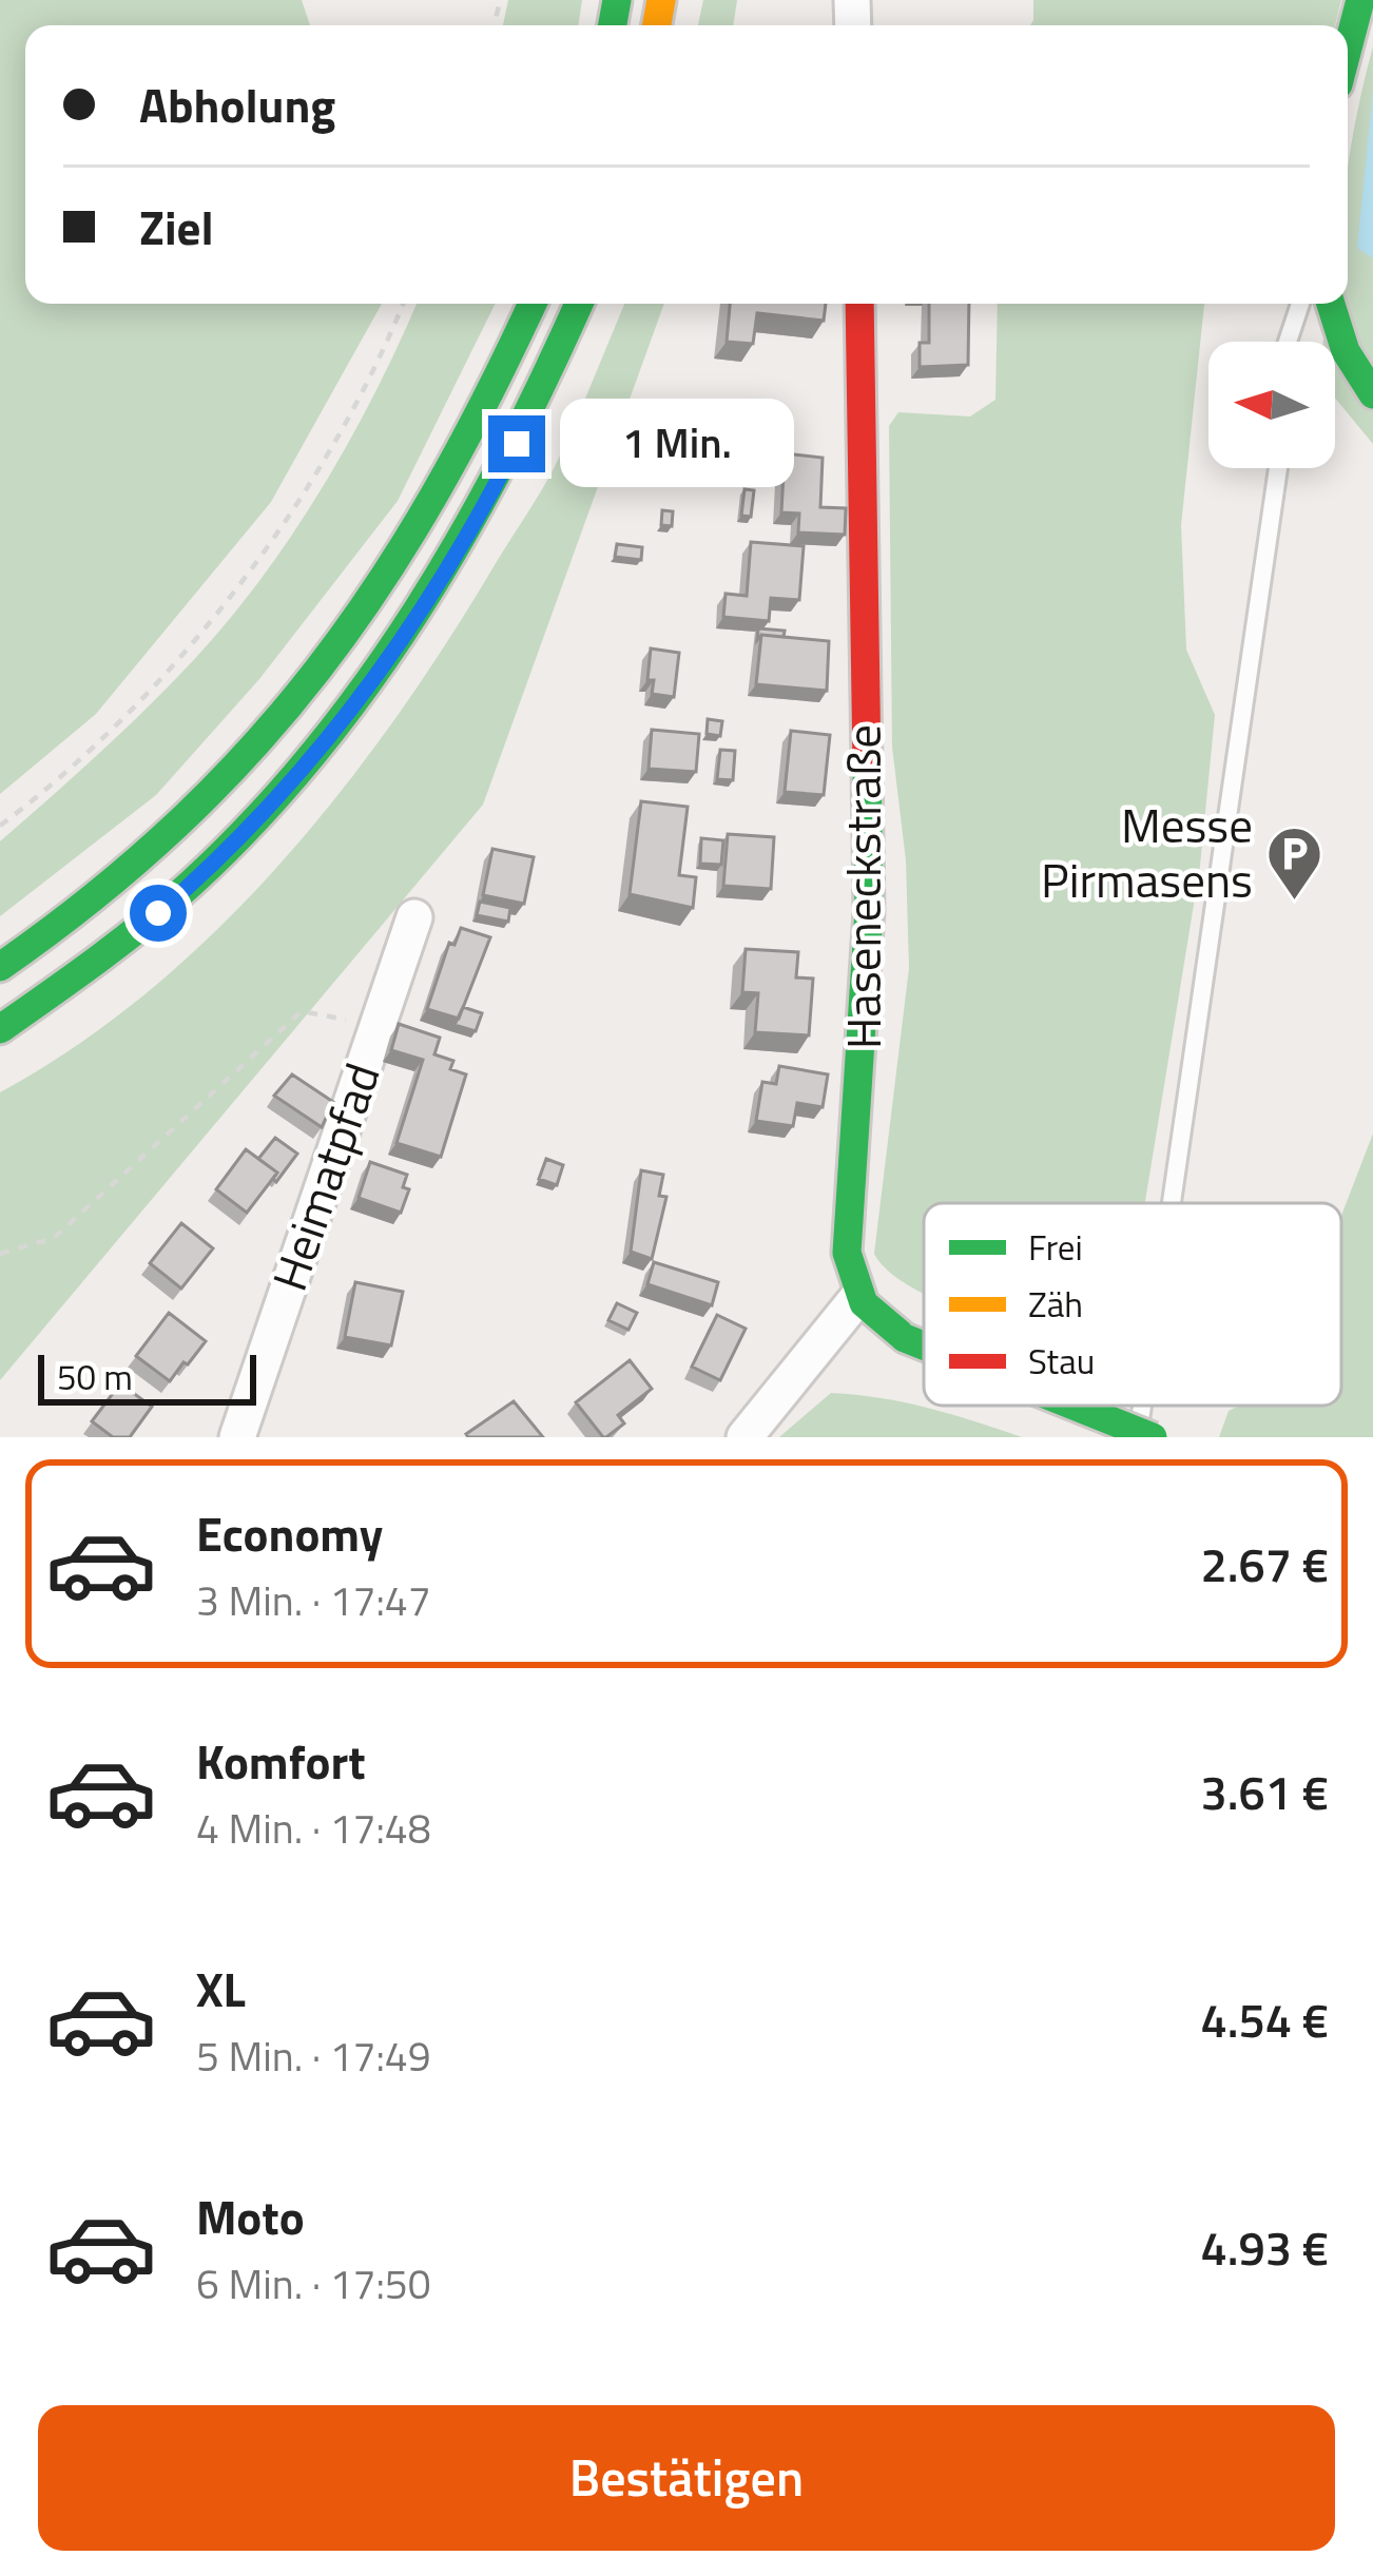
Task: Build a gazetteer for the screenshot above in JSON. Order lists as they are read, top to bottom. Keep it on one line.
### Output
{"streets":{"main road":["Haseneckstraße"],"street":["Heimatpfad"]},"places":{"parking":["Messe Pirmasens"]},"legend":["Frei","Zäh","Stau"],"scale_bar":"50 m","north":"left","page":{"banner":["Abholung","Ziel"],"bubble":"1 Min.","scale":"50 m","list":[{"name":"Economy","note":"3 Min. · 17:47","value":"2.67 €"},{"name":"Komfort","note":"4 Min. · 17:48","value":"3.61 €"},{"name":"XL","note":"5 Min. · 17:49","value":"4.54 €"},{"name":"Moto","note":"6 Min. · 17:50","value":"4.93 €"}],"buttons":"Bestätigen"}}
